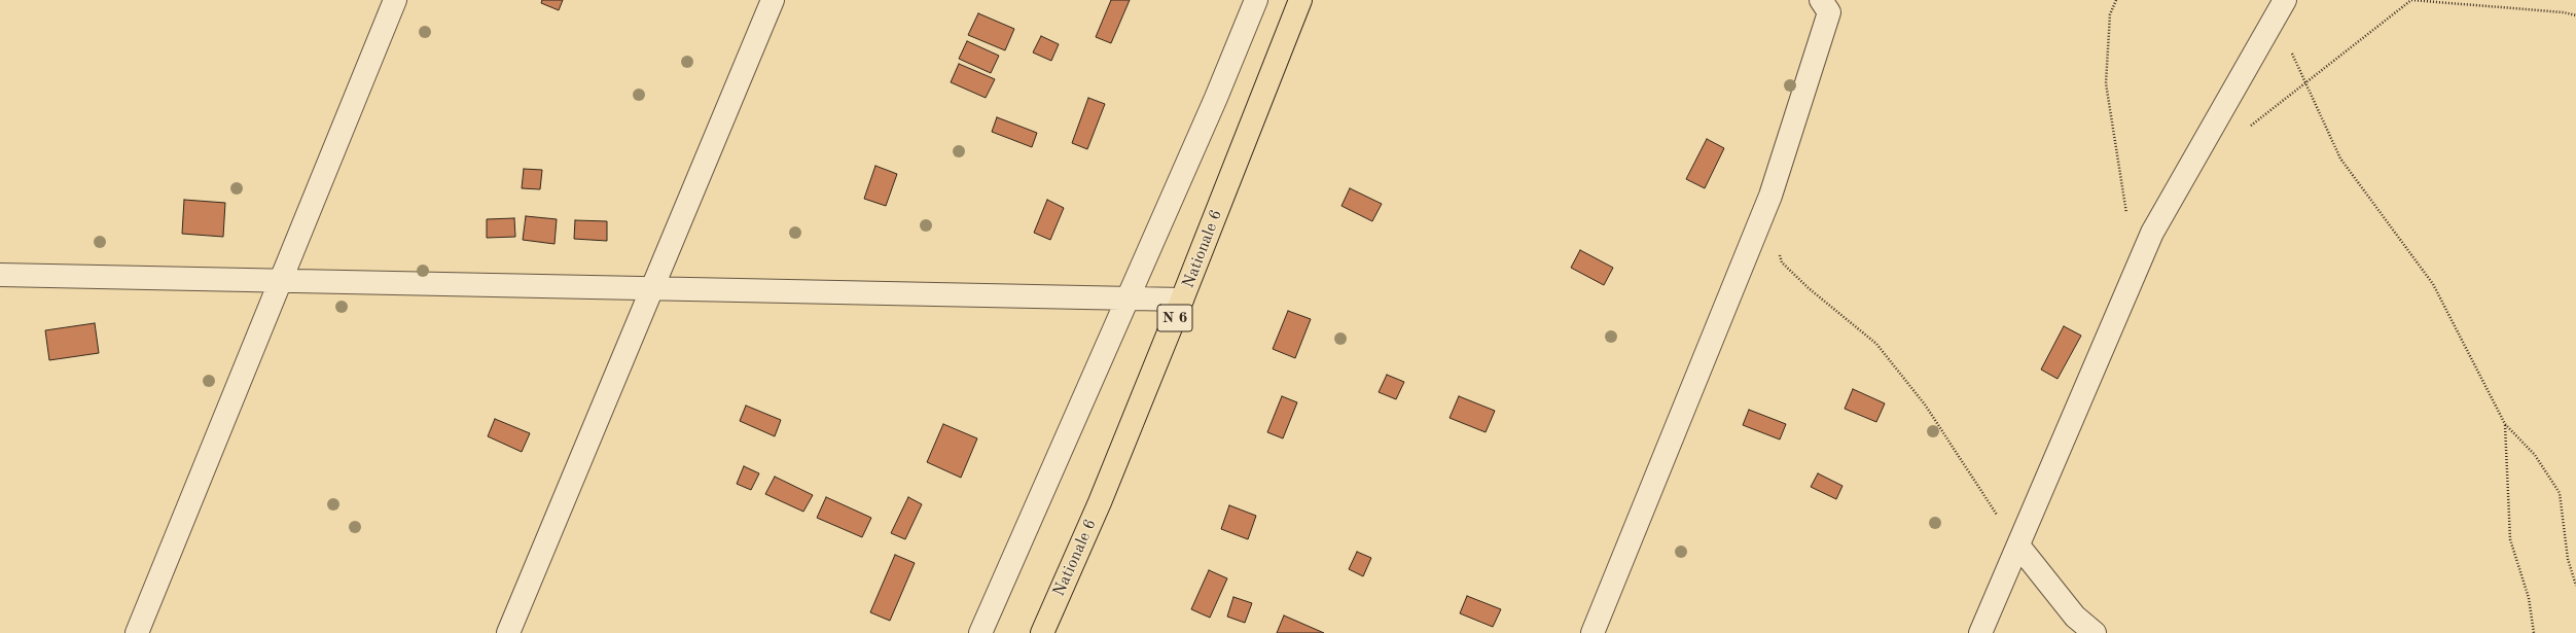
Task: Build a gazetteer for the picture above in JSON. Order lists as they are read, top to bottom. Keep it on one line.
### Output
{"streets":{"main road":["Nationale 6","N 6"]}}
